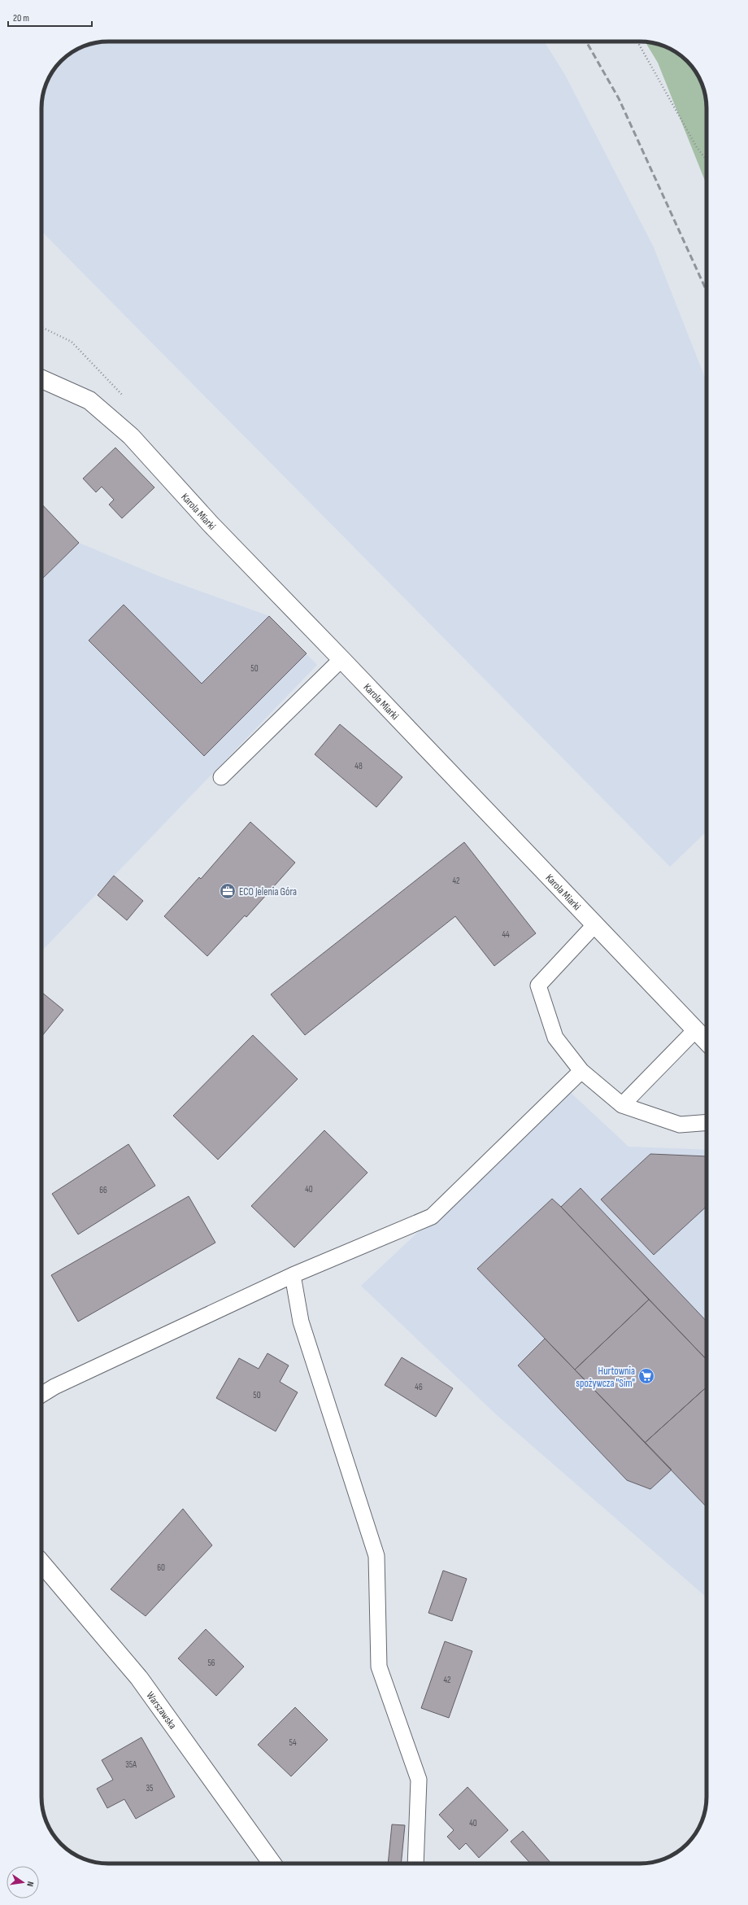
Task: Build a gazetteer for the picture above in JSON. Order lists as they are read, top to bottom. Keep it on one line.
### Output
{"streets":{"street":["Karola Miarki","Warszawska"]},"places":{"office":["ECO Jelenia Góra"],"supermarket":["Hurtownia spożywcza \"Sim\""]},"house_numbers":["50","48","42","44","40","66","46","50","60","56","42","54","35A","35","40"],"scale_bar":"20 m","north":"right"}
